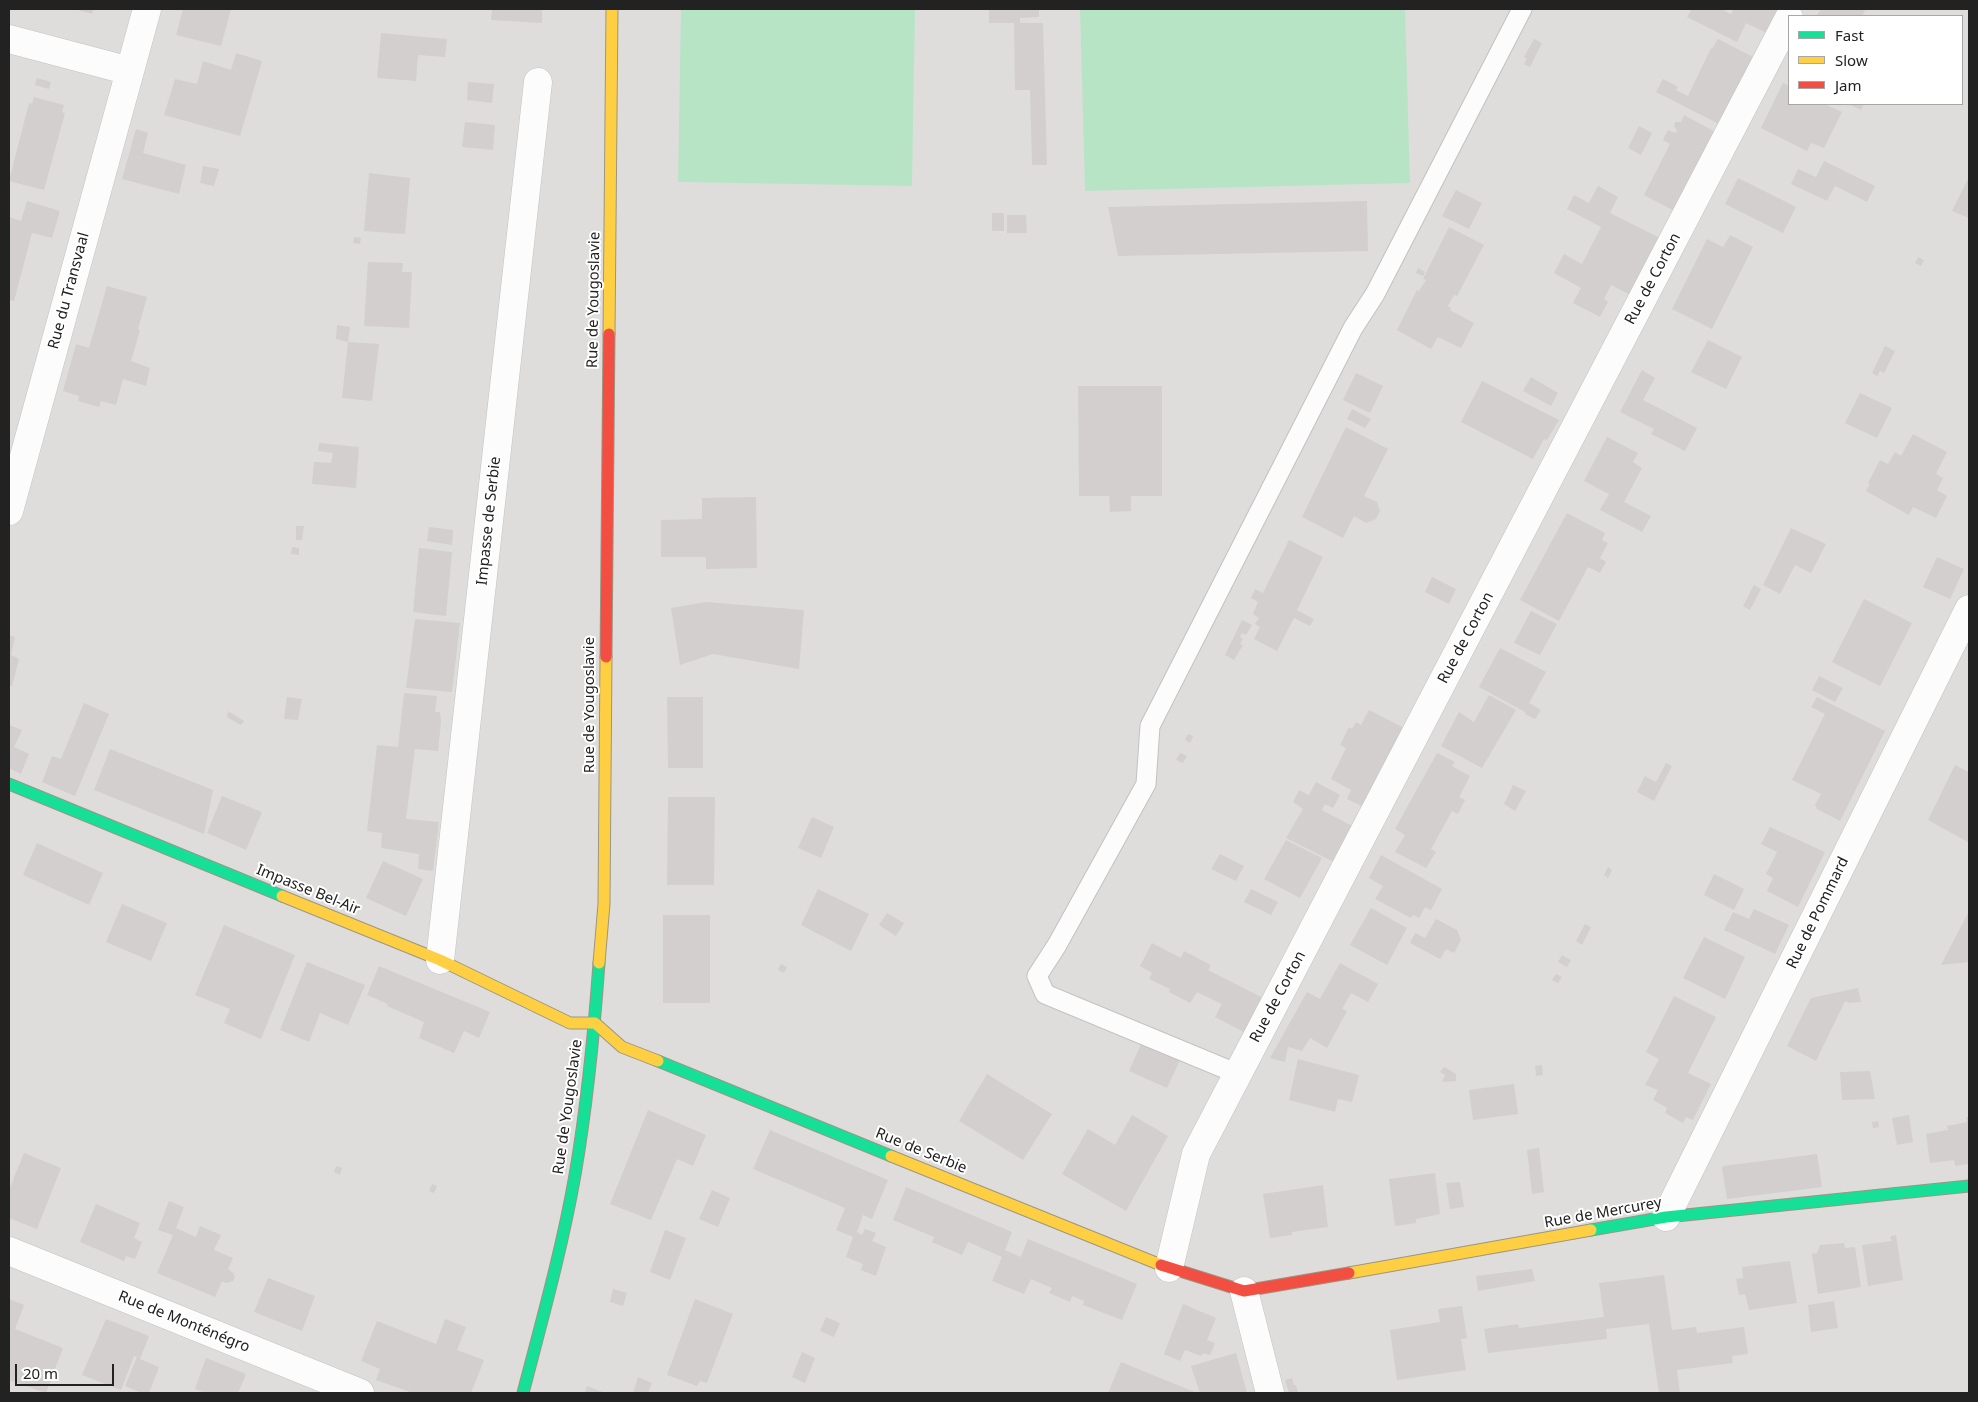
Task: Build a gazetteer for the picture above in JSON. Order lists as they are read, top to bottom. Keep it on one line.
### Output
{"streets":{"street":["Rue de Corton","Rue du Transvaal","Rue de Yougoslavie","Impasse de Serbie","Impasse Bel-Air","Rue de Pommard","Rue de Serbie","Rue de Mercurey","Rue de Monténégro"]},"crossings":[["Rue de Corton","Rue de Serbie"],["Rue de Yougoslavie","Impasse Bel-Air"],["Rue de Yougoslavie","Rue de Serbie"],["Impasse de Serbie","Impasse Bel-Air"],["Impasse Bel-Air","Rue de Serbie"],["Rue de Pommard","Rue de Mercurey"],["Rue de Serbie","Rue de Mercurey"]],"legend":["Fast","Slow","Jam"],"scale_bar":"20 m"}
